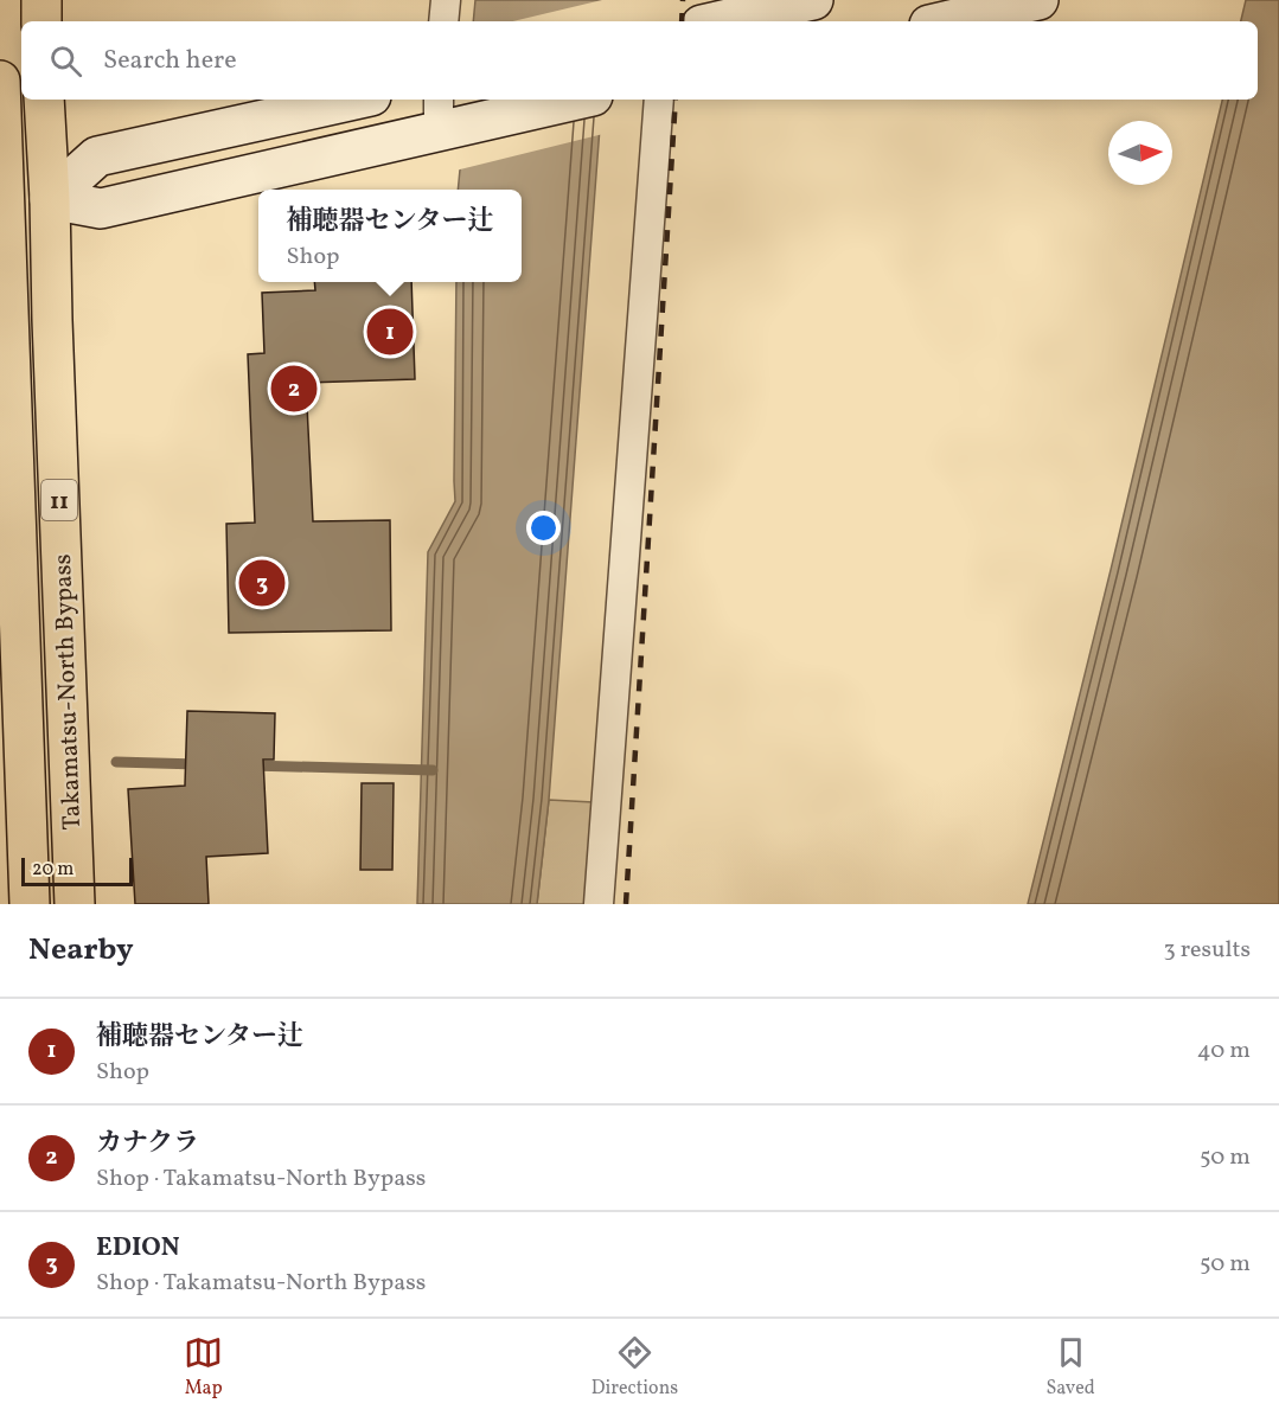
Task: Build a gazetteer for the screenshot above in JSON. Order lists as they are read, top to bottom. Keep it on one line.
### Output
{"streets":{"highway":["11","Takamatsu-North Bypass"]},"scale_bar":"20 m","north":"right","page":{"search":"Search here","popup":["補聴器センター辻","Shop"],"pins":["1","2","3"],"scale":"20 m","heading":["Nearby","3 results"],"list":[{"mark":"1","name":"補聴器センター辻","note":"Shop","value":"40 m"},{"mark":"2","name":"カナクラ","note":"Shop · Takamatsu-North Bypass","value":"50 m"},{"mark":"3","name":"EDION","note":"Shop · Takamatsu-North Bypass","value":"50 m"}],"nav":["Map","Directions","Saved"]}}
